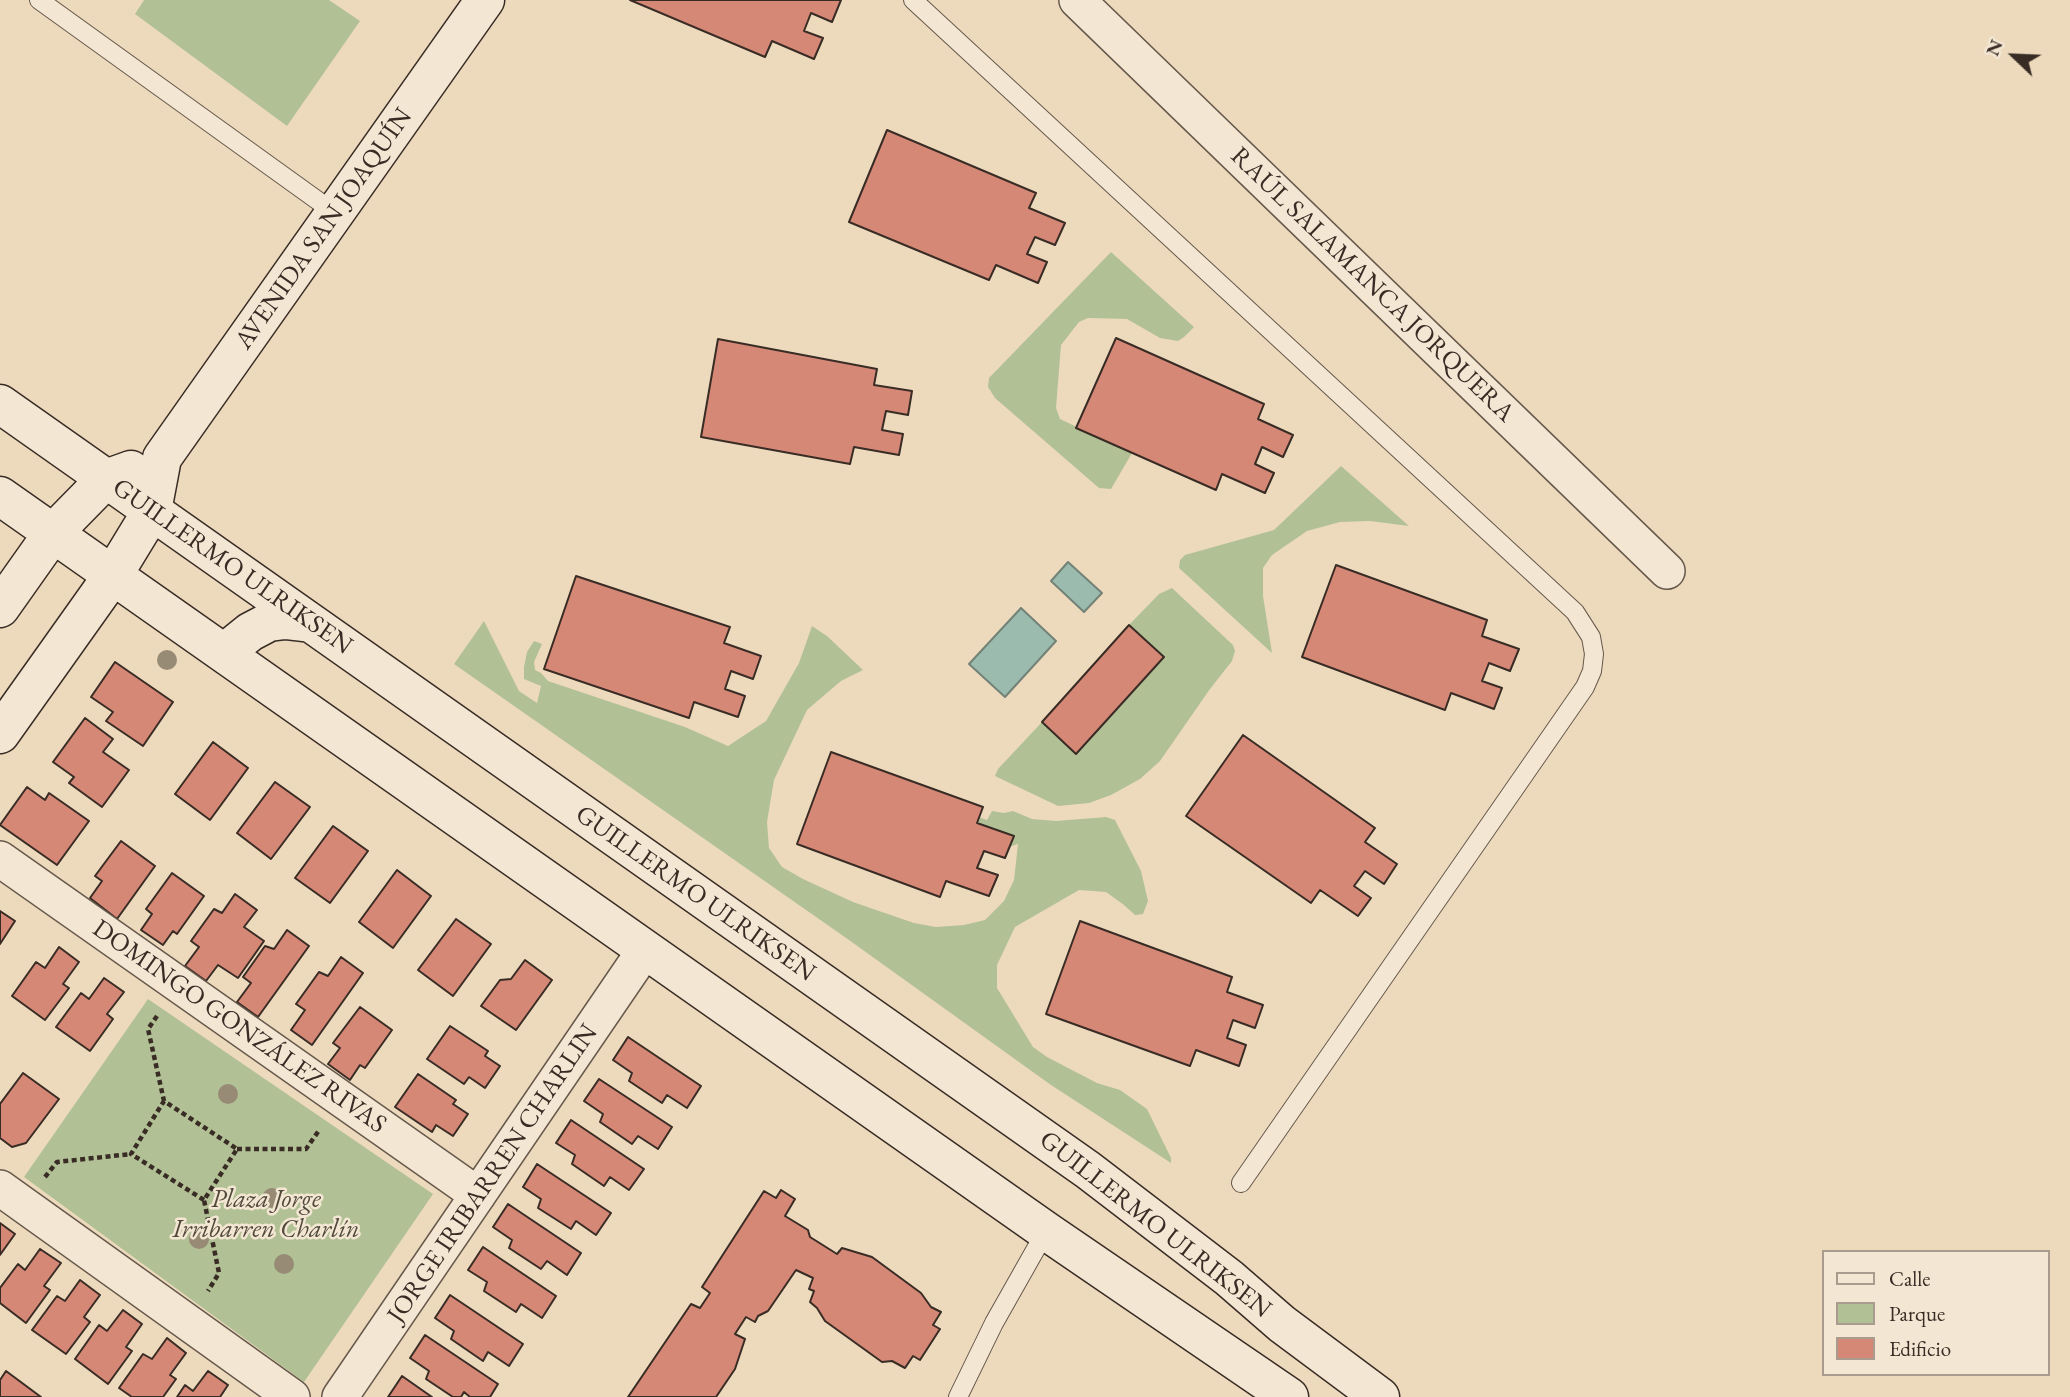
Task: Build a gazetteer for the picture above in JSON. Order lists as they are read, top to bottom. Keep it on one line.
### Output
{"streets":{"main road":["AVENIDA SAN JOAQUÍN","GUILLERMO ULRIKSEN"],"street":["RAÚL SALAMANCA JORQUERA","DOMINGO GONZÁLEZ RIVAS","JORGE IRIBARREN CHARLIN"]},"crossings":[["DOMINGO GONZÁLEZ RIVAS","JORGE IRIBARREN CHARLIN"]],"parks":["Plaza Jorge Irribarren Charlín"],"legend":["Calle","Parque","Edificio"],"north":"top left"}
